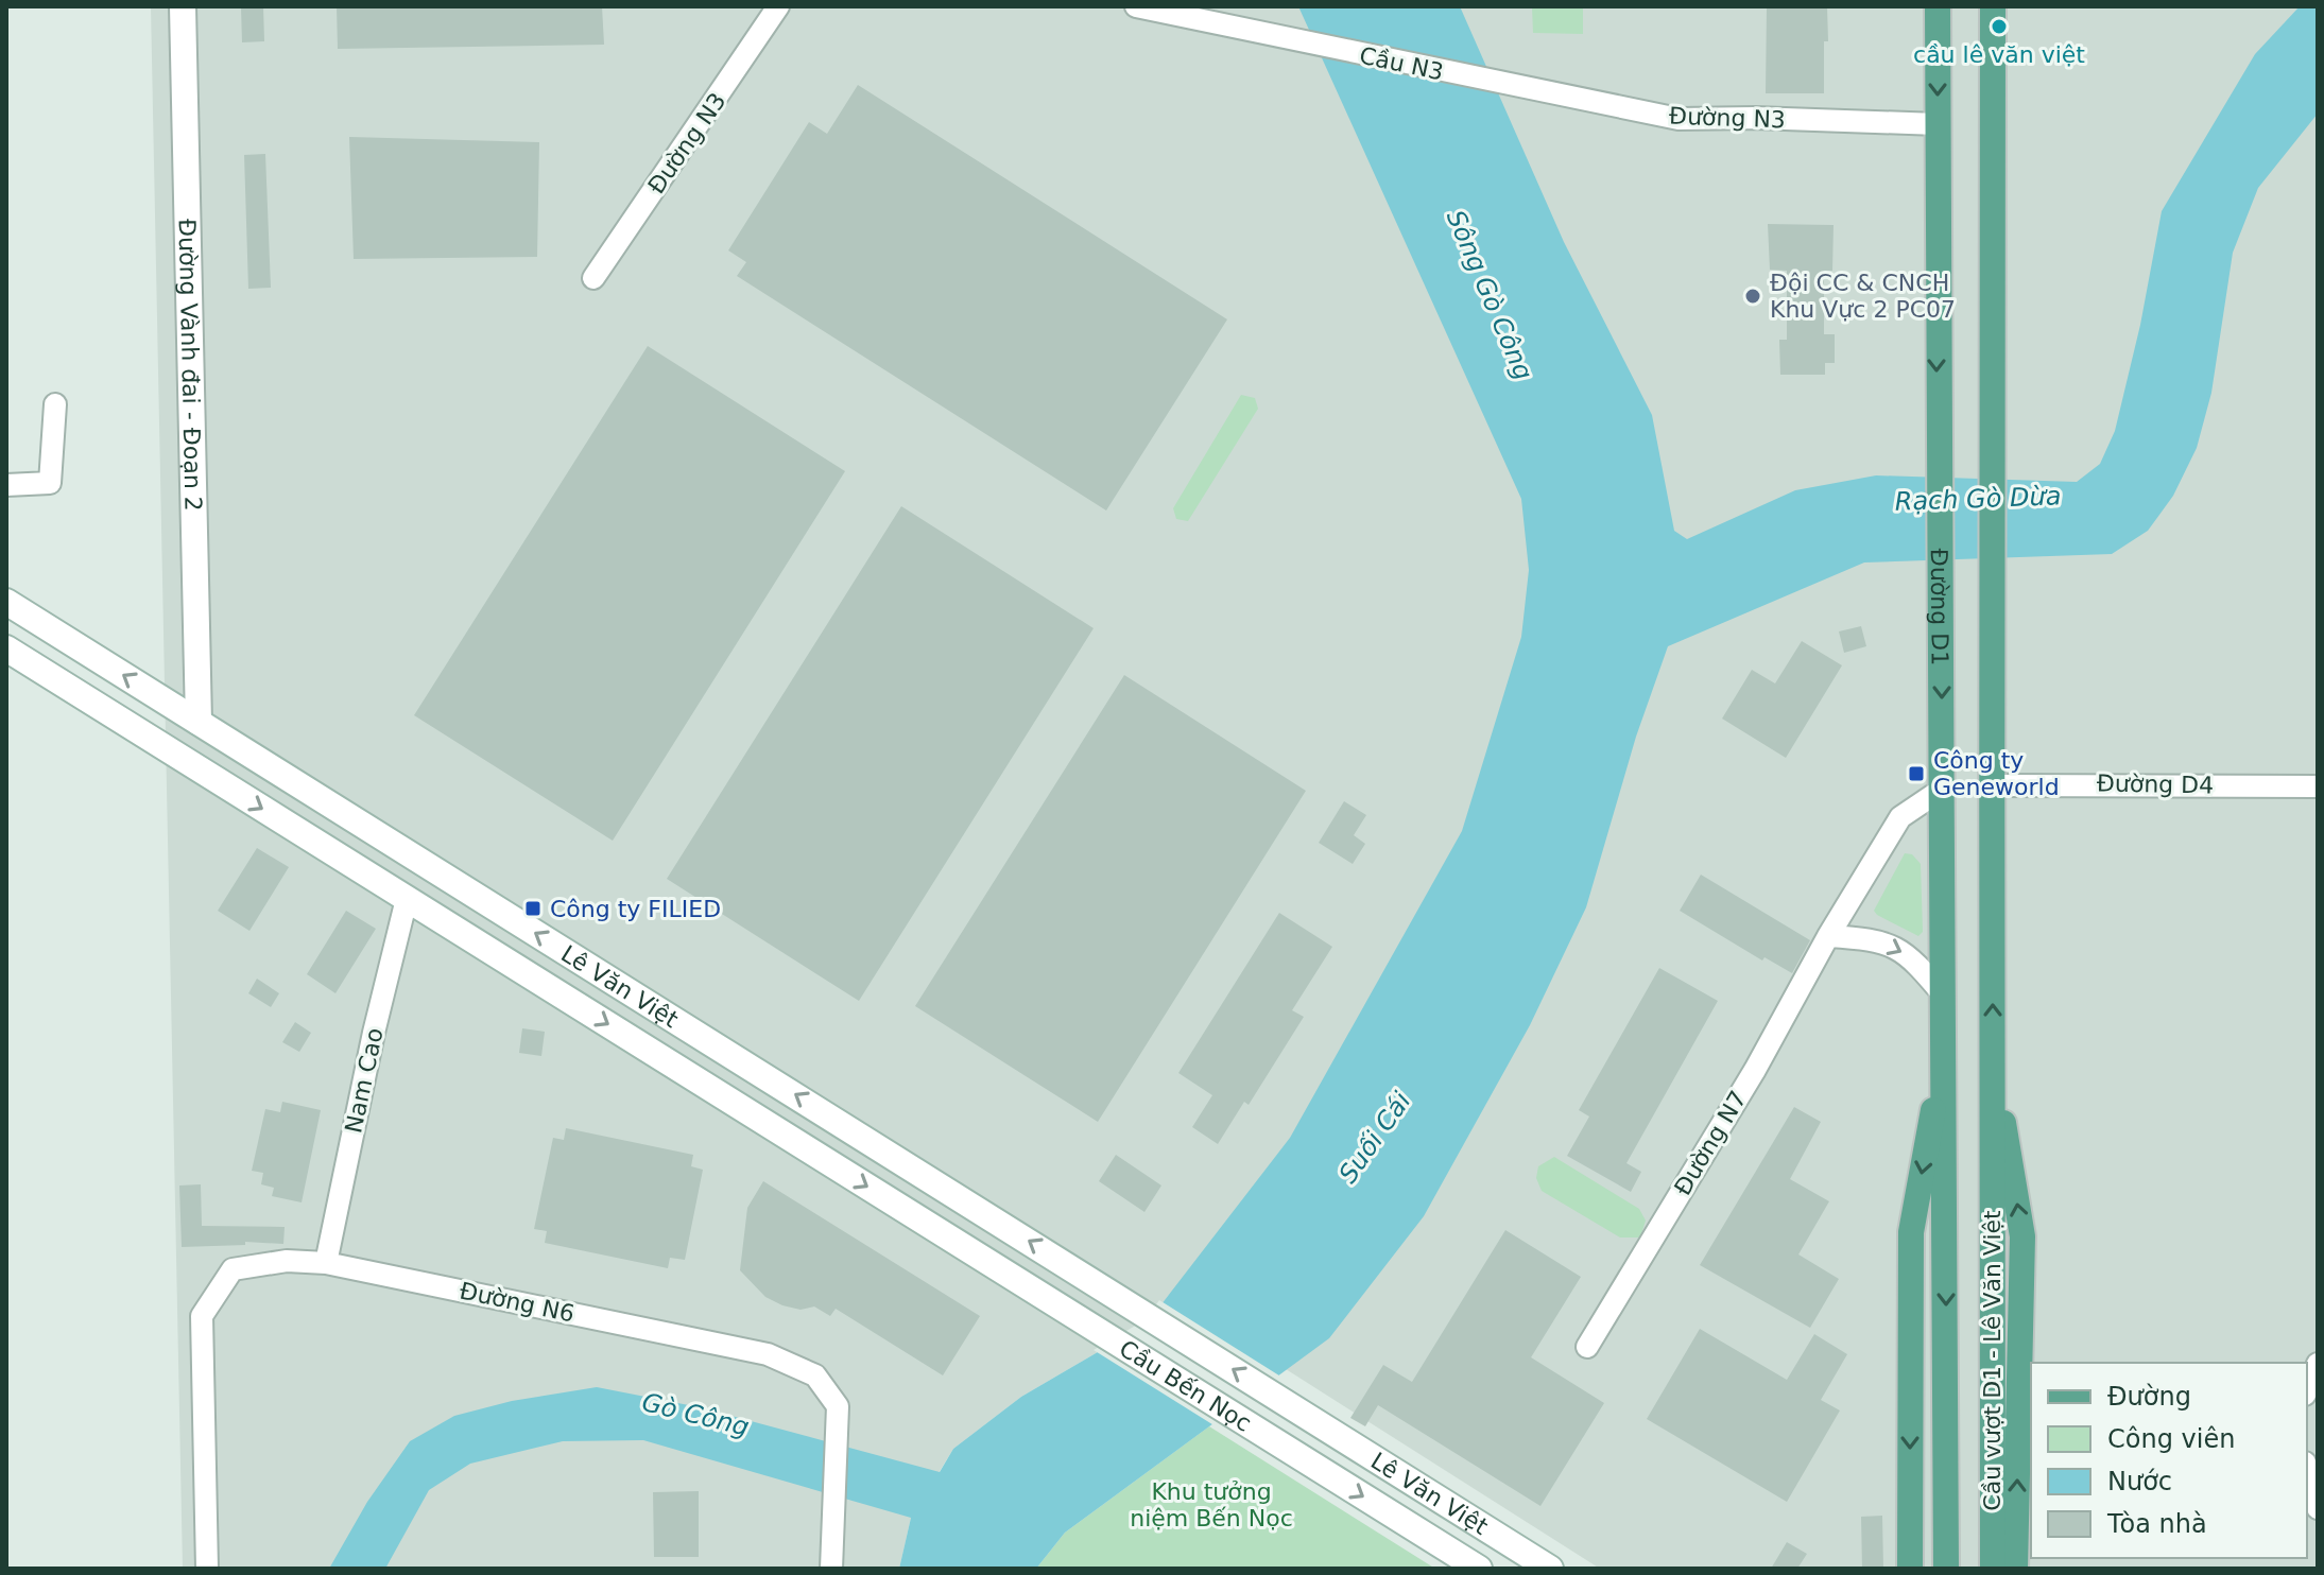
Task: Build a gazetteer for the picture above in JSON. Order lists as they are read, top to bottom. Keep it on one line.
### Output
{"streets":{"main road":["Đường Vành đai - Đoạn 2","Đường D1","Lê Văn Việt","Cầu vượt D1 - Lê Văn Việt","Cầu Bến Nọc"],"street":["Cầu N3","Đường N3","Đường D4","Nam Cao","Đường N7","Đường N6"]},"crossings":[["Cầu N3","Đường N3"],["Đường N3","Đường D1"],["Đường Vành đai - Đoạn 2","Lê Văn Việt"],["Đường D1","Đường D4"],["Đường D1","Đường N7"],["Đường D1","Cầu vượt D1 - Lê Văn Việt"],["Lê Văn Việt","Nam Cao"],["Lê Văn Việt","Cầu Bến Nọc"],["Nam Cao","Đường N6"]],"water":["Sông Gò Công","Rạch Gò Dừa","Suối Cái","Gò Công"],"parks":["Khu tưởng niệm Bến Nọc"],"places":{"other":["cầu lê văn việt","Đội CC & CNCH Khu Vực 2 PC07"],"transit":["Công ty Geneworld","Công ty FILIED"]},"legend":["Đường","Công viên","Nước","Tòa nhà"]}
